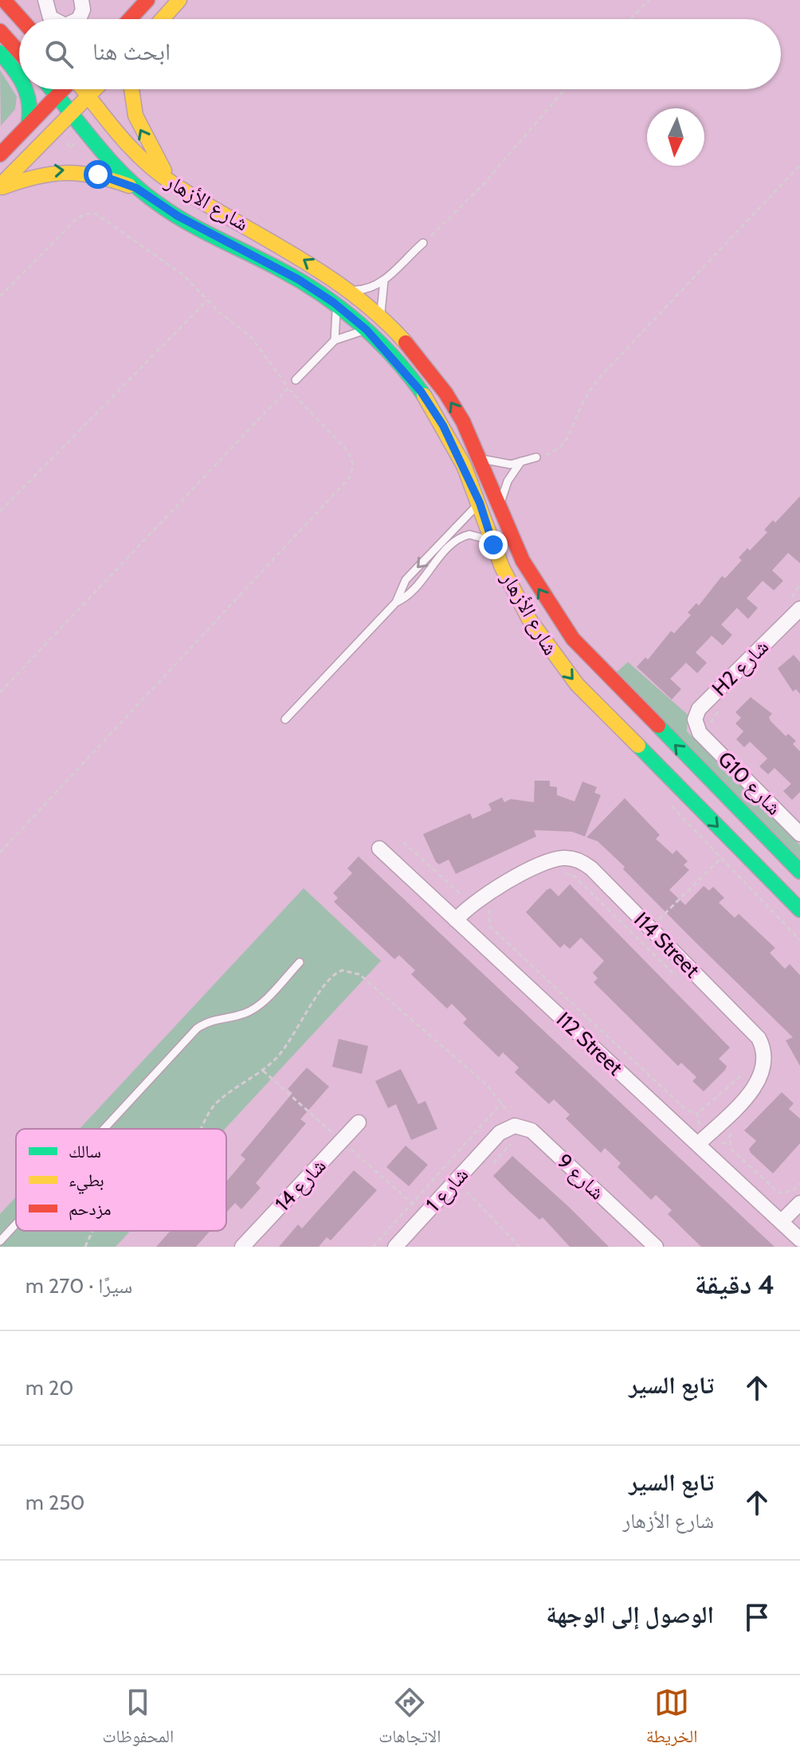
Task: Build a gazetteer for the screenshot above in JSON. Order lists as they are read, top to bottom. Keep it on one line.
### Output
{"streets":{"street":["شارع الأزهار","H2 شارع","G10 شارع","I14 Street","I12 Street","شارع 9","شارع 14","شارع 1"]},"crossings":[["H2 شارع","G10 شارع"],["I14 Street","I12 Street"],["شارع 9","شارع 1"]],"legend":["سالك","بطيء","مزدحم"],"north":"bottom","page":{"search":"ابحث هنا","heading":["4 دقيقة","سيرًا · 270 m"],"list":[["تابع السير","20 m"],["تابع السير","شارع الأزهار","250 m"],"الوصول إلى الوجهة"],"nav":["الخريطة","الاتجاهات","المحفوظات"]}}
